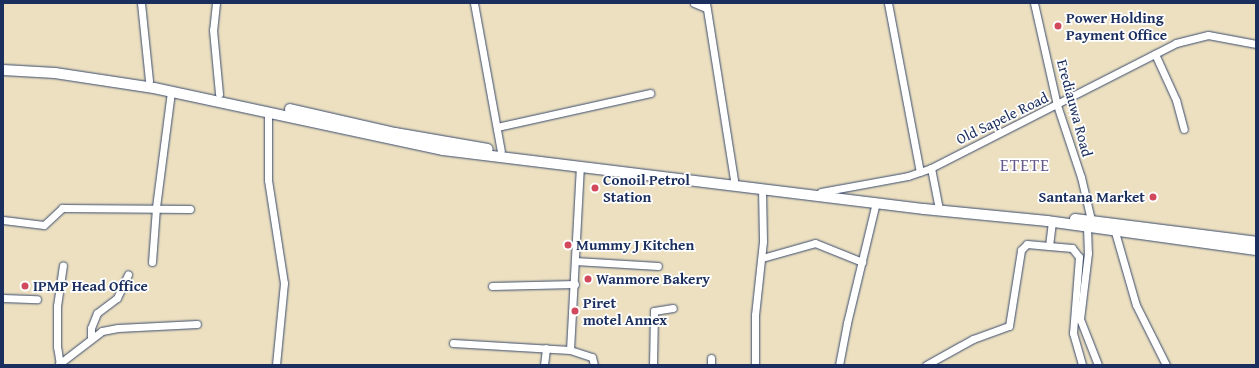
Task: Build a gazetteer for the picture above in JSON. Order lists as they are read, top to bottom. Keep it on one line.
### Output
{"streets":{"street":["Erediauwa Road","Old Sapele Road"]},"crossings":[["Erediauwa Road","Old Sapele Road"]],"districts":["ETETE"],"places":["Power Holding Payment Office","Conoil Petrol Station","Santana Market","Mummy J Kitchen","Wanmore Bakery","IPMP Head Office","Piret motel Annex"]}
